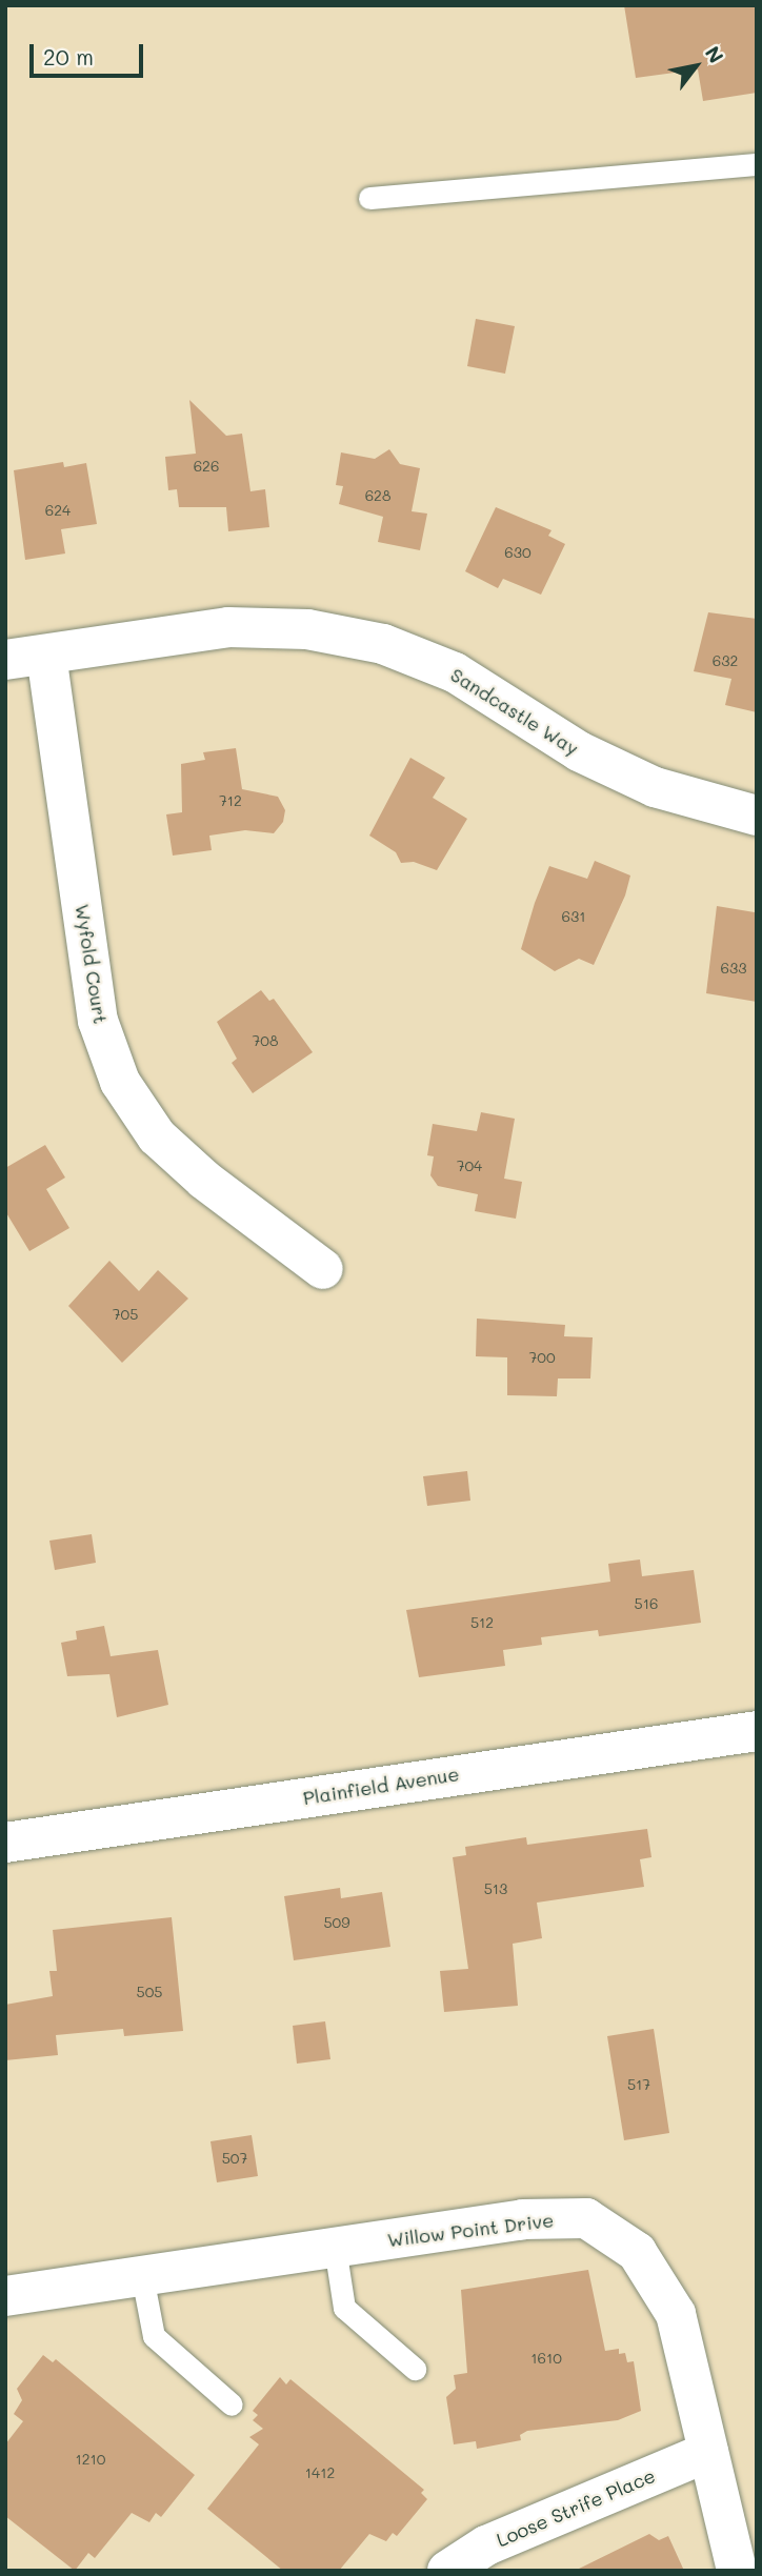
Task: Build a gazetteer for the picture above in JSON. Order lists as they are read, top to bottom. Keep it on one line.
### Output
{"streets":{"street":["Sandcastle Way","Wyfold Court","Plainfield Avenue","Willow Point Drive","Loose Strife Place"]},"crossings":[["Sandcastle Way","Wyfold Court"],["Willow Point Drive","Loose Strife Place"]],"house_numbers":["626","628","624","630","632","712","631","633","708","704","705","700","516","512","513","509","505","517","507","1610","1210","1412"],"scale_bar":"20 m","north":"top right"}
